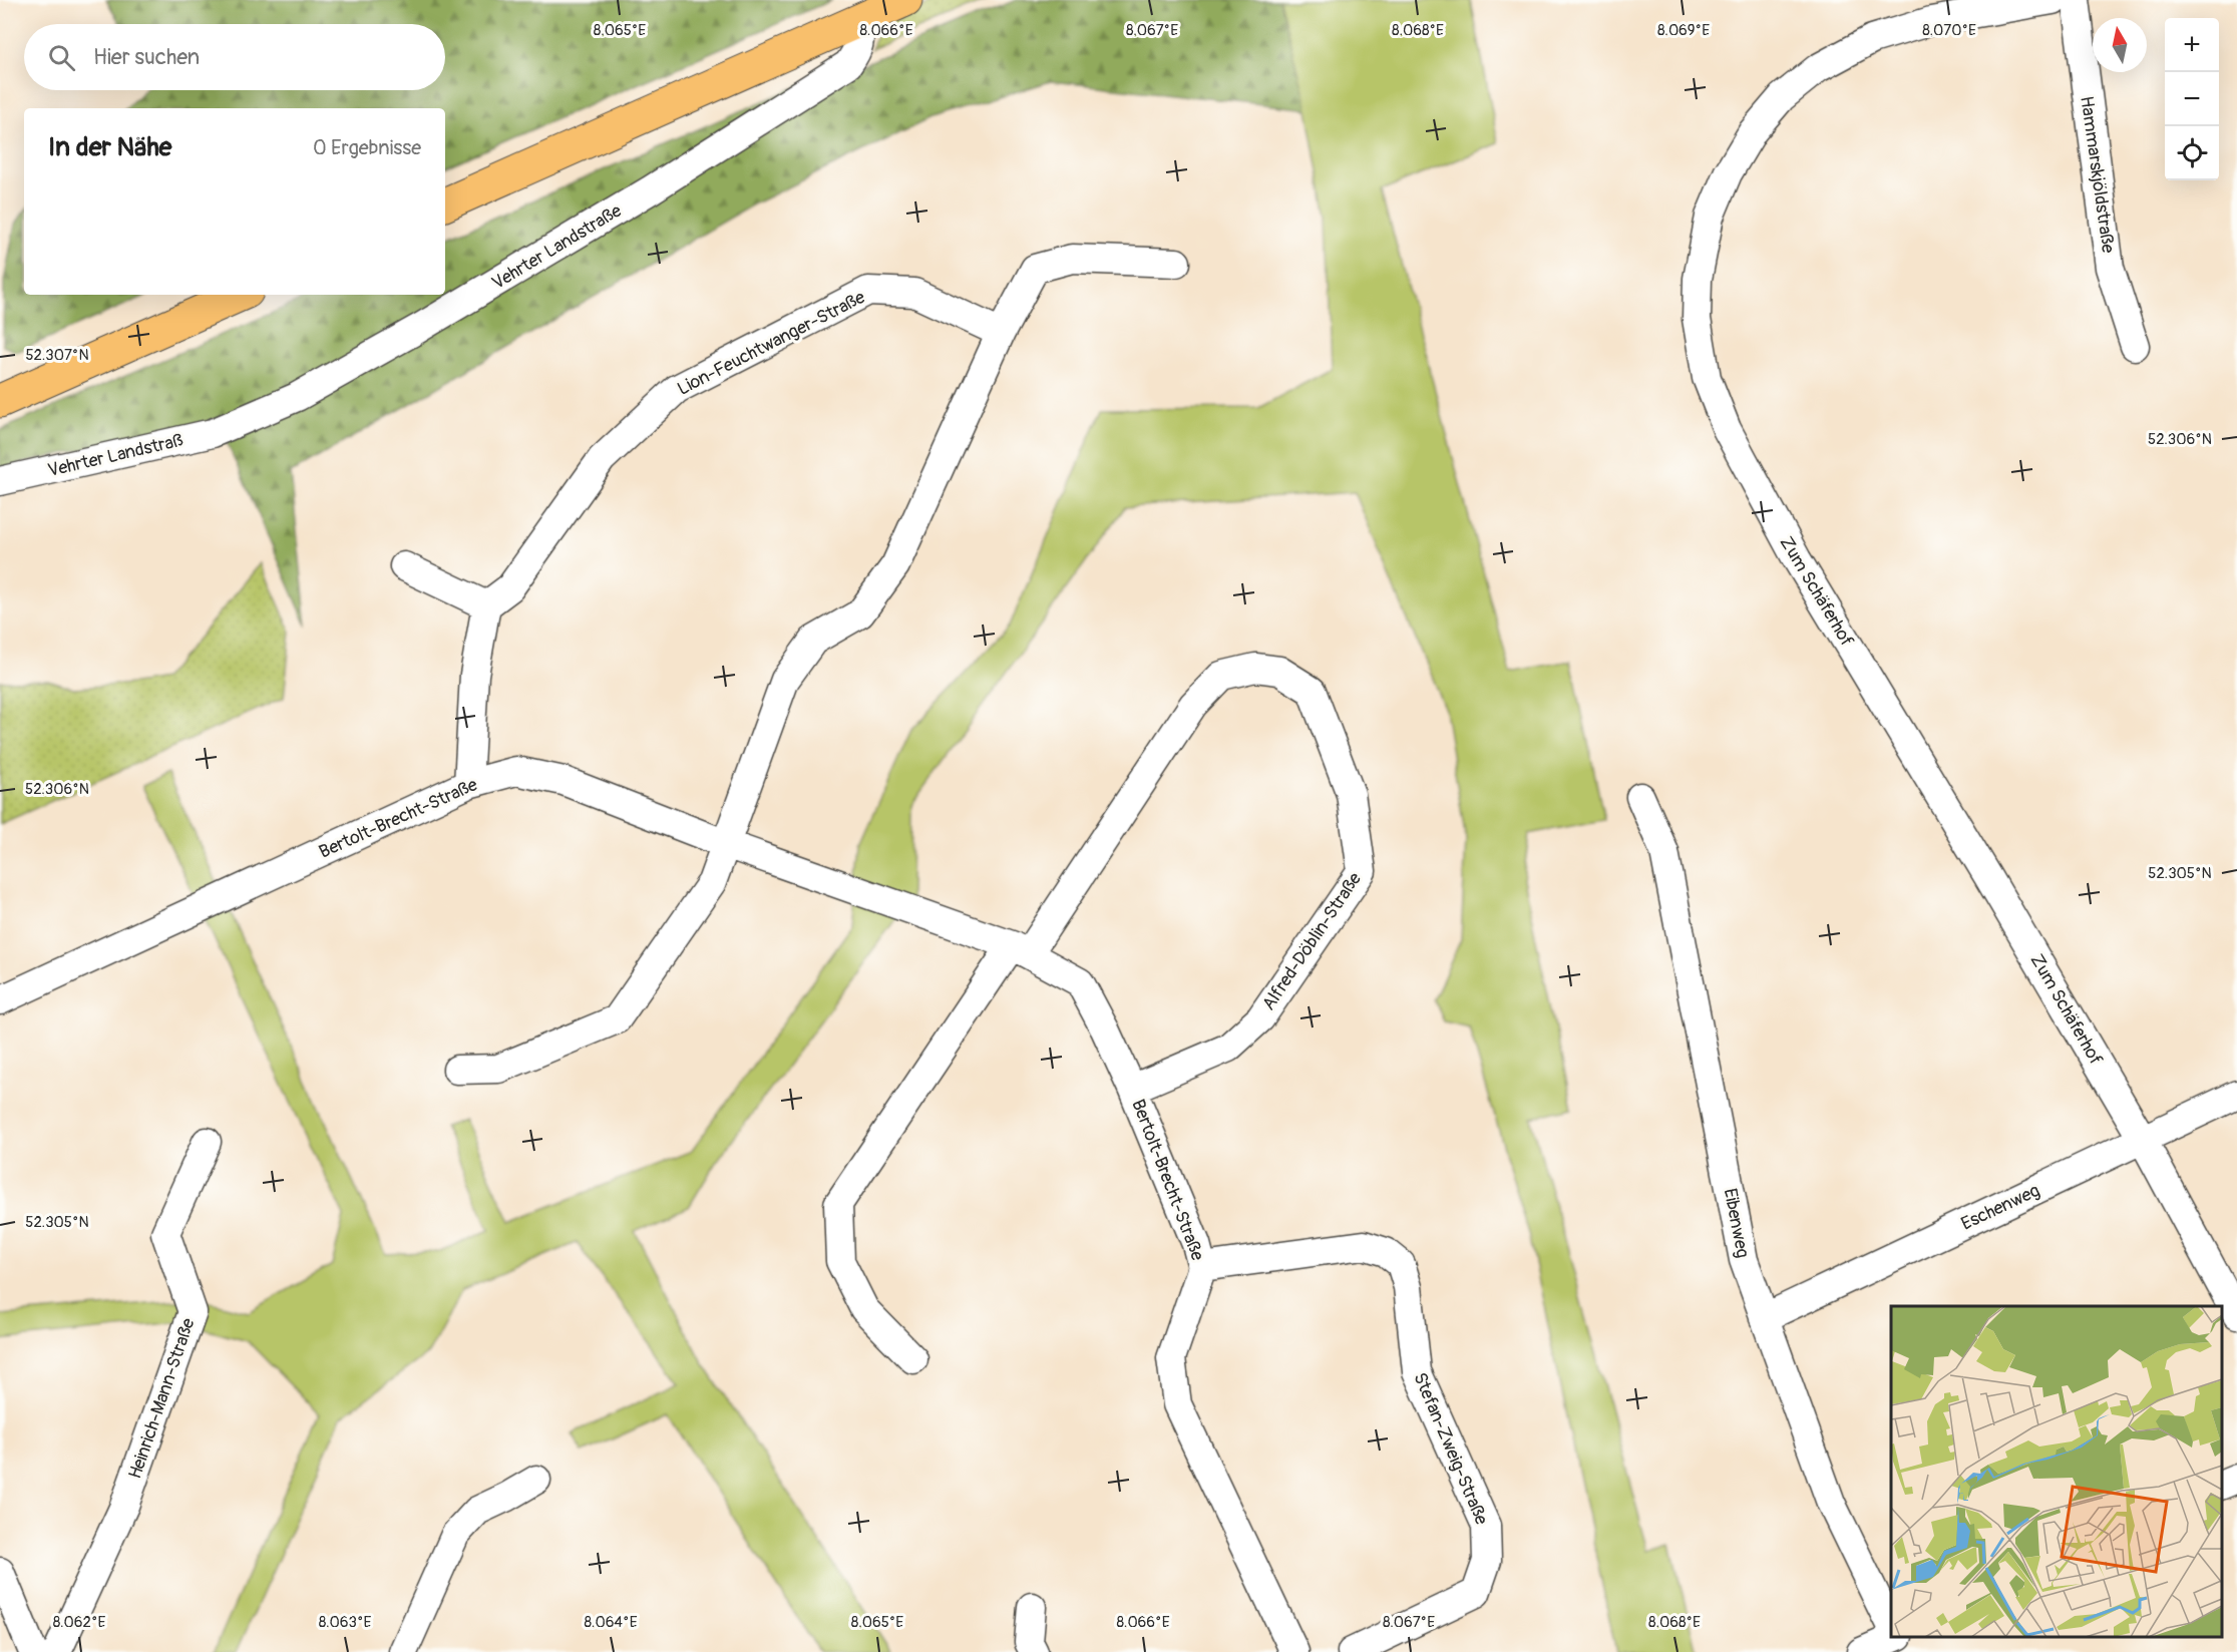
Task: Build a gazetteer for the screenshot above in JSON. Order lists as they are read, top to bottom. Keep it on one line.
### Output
{"streets":{"street":["Hammarskjöldstraße","Vehrter Landstraße","Lion-Feuchtwanger-Straße","Vehrter Landstraß","Zum Schäferhof","Bertolt-Brecht-Straße","Alfred-Döblin-Straße","Eschenweg","Eibenweg","Heinrich-Mann-Straße","Stefan-Zweig-Straße"]},"crossings":[["Vehrter Landstraße","Vehrter Landstraß"],["Zum Schäferhof","Eschenweg"],["Bertolt-Brecht-Straße","Alfred-Döblin-Straße"],["Bertolt-Brecht-Straße","Stefan-Zweig-Straße"],["Eschenweg","Eibenweg"]],"north":"top","page":{"map_buttons":["+","−"],"search":"Hier suchen","heading":["In der Nähe","0 Ergebnisse"]},"coordinates":["8.066°E","8.065°E","8.067°E","8.068°E","8.069°E","8.070°E","52.307°N","52.306°N","52.305°N","8.062°E","8.063°E","8.064°E"]}
